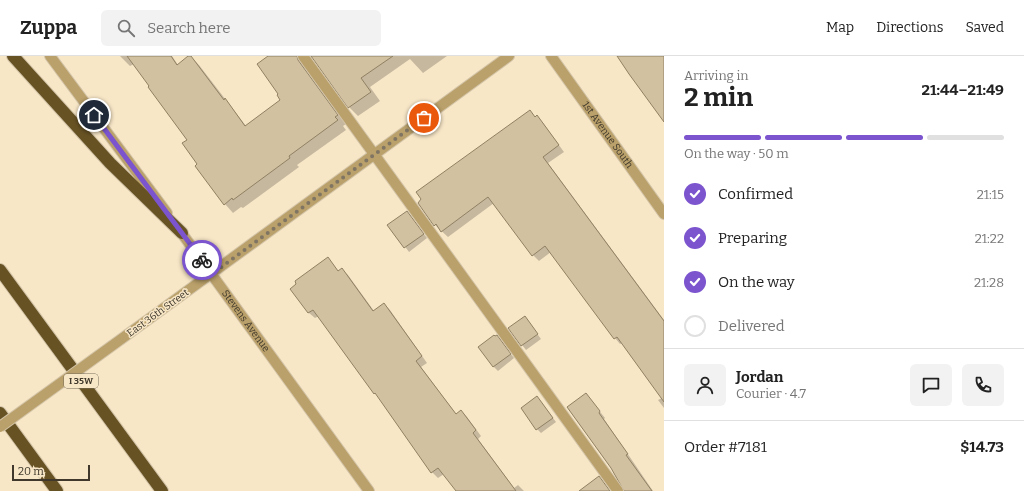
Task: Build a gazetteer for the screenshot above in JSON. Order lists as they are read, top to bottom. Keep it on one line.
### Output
{"streets":{"highway":["I 35W"],"street":["1st Avenue South","East 36th Street","Stevens Avenue"]},"crossings":[["East 36th Street","Stevens Avenue"]],"scale_bar":"20 m","page":{"header":"Zuppa","search":"Search here","nav":["Map","Directions","Saved"],"heading":["2 min","Arriving in","21:44–21:49"],"panel":["Jordan","Courier · 4.7","Order #7181","$14.73"],"bar":"On the way · 50 m","list":[["Confirmed","21:15"],["Preparing","21:22"],["On the way","21:28"],"Delivered"],"scale":"20 m"}}
